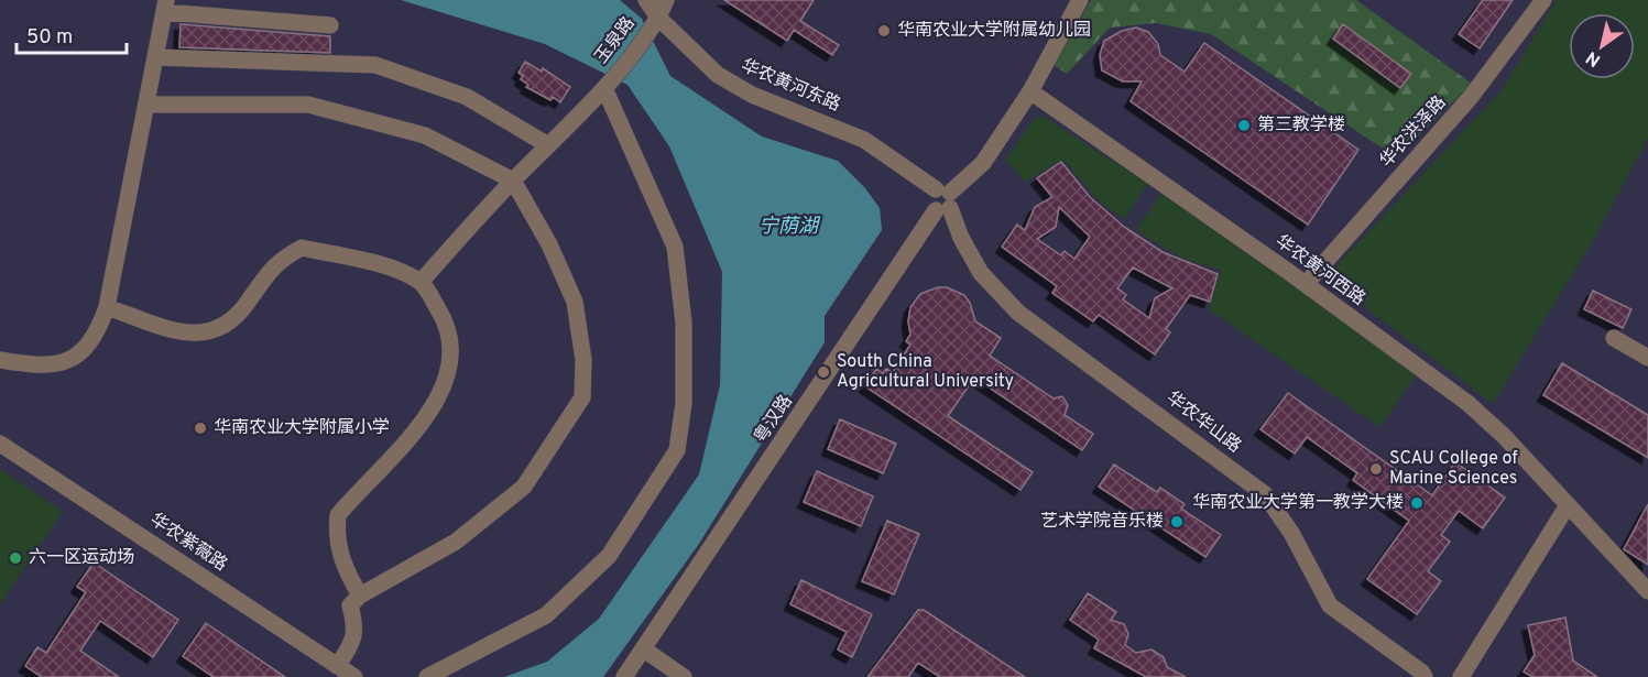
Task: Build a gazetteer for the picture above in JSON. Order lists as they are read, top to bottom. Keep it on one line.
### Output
{"streets":{"street":["玉泉路","华农黄河东路","华农洪泽路","华农黄河西路","粤汉路","华农华山路","华农紫薇路"]},"crossings":[["玉泉路","华农黄河东路"],["华农黄河东路","粤汉路"],["华农黄河东路","华农华山路"],["华农洪泽路","华农黄河西路"],["华农黄河西路","粤汉路"],["粤汉路","华农华山路"]],"water":["宁荫湖"],"places":["华南农业大学附属幼儿园","第三教学楼","South China Agricultural University","华南农业大学附属小学","SCAU College of Marine Sciences","华南农业大学第一教学大楼","艺术学院音乐楼","六一区运动场"],"scale_bar":"50 m","north":"bottom left"}
